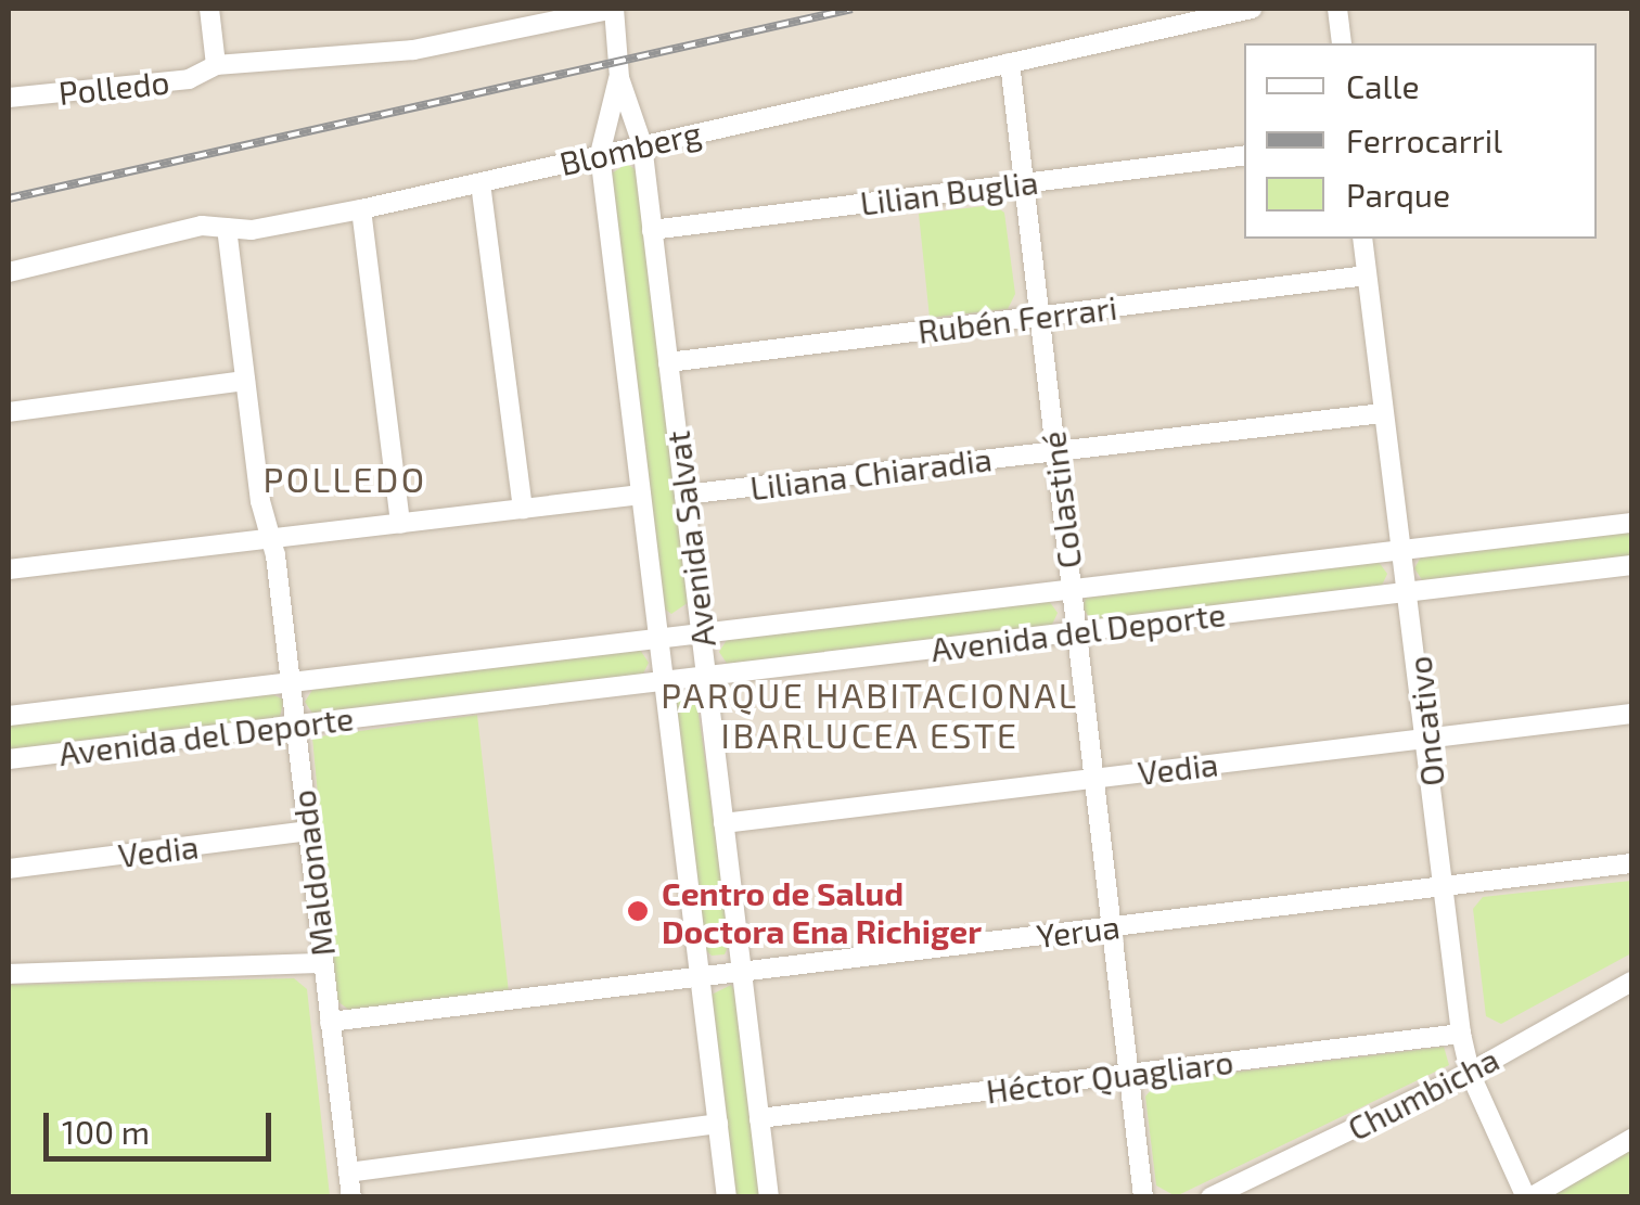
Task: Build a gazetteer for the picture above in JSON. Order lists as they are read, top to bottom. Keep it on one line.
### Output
{"streets":{"street":["Polledo","Blomberg","Lilian Buglia","Rubén Ferrari","Liliana Chiaradia","Colastiné","Avenida Salvat","Avenida del Deporte","Oncativo","Vedia","Maldonado","Yerua","Héctor Quagliaro","Chumbicha"]},"crossings":[["Polledo","Avenida Salvat"],["Blomberg","Colastiné"],["Blomberg","Avenida Salvat"],["Blomberg","Maldonado"],["Lilian Buglia","Colastiné"],["Lilian Buglia","Avenida Salvat"],["Rubén Ferrari","Colastiné"],["Rubén Ferrari","Avenida Salvat"],["Rubén Ferrari","Oncativo"],["Liliana Chiaradia","Colastiné"],["Liliana Chiaradia","Avenida Salvat"],["Liliana Chiaradia","Oncativo"],["Colastiné","Avenida del Deporte"],["Colastiné","Vedia"],["Colastiné","Yerua"],["Colastiné","Héctor Quagliaro"],["Avenida Salvat","Avenida del Deporte"],["Avenida Salvat","Vedia"],["Avenida Salvat","Yerua"],["Avenida Salvat","Héctor Quagliaro"],["Avenida del Deporte","Oncativo"],["Avenida del Deporte","Maldonado"],["Oncativo","Vedia"],["Oncativo","Yerua"],["Oncativo","Héctor Quagliaro"],["Oncativo","Chumbicha"],["Vedia","Maldonado"],["Maldonado","Yerua"]],"districts":["POLLEDO","PARQUE HABITACIONAL IBARLUCEA ESTE"],"places":["Centro de Salud Doctora Ena Richiger"],"legend":["Calle","Ferrocarril","Parque"],"scale_bar":"100 m"}
